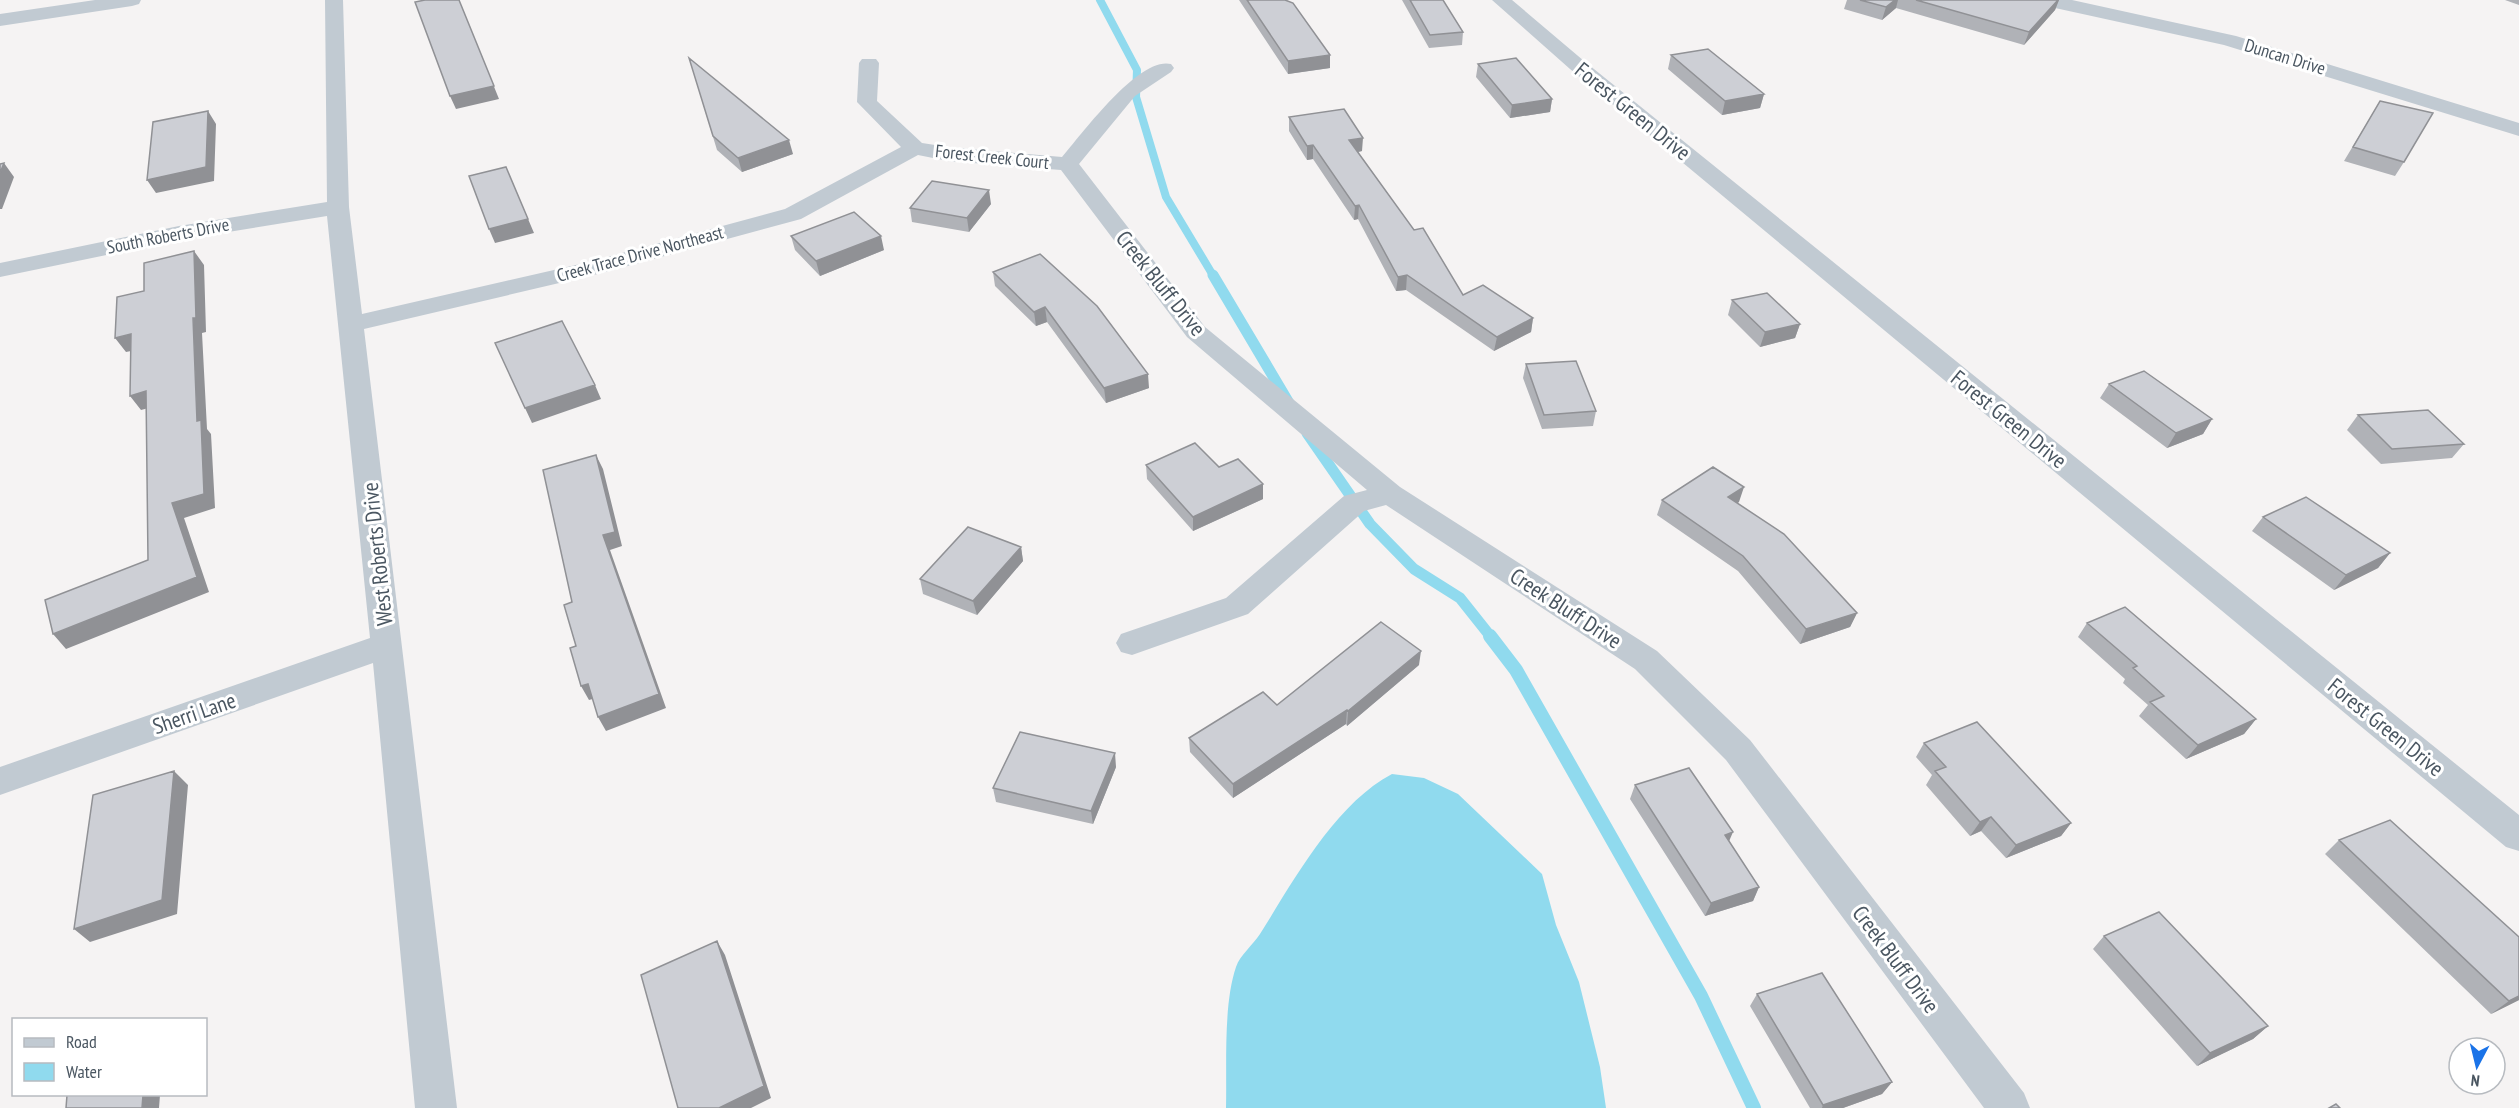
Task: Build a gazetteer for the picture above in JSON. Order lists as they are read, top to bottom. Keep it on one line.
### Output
{"streets":{"street":["Duncan Drive","Forest Green Drive","Forest Creek Court","South Roberts Drive","Creek Trace Drive Northeast","Creek Bluff Drive","West Roberts Drive","Sherri Lane"]},"crossings":[["Forest Creek Court","Creek Trace Drive Northeast"],["Forest Creek Court","Creek Bluff Drive"],["South Roberts Drive","West Roberts Drive"],["Creek Trace Drive Northeast","West Roberts Drive"],["West Roberts Drive","Sherri Lane"]],"legend":["Road","Water"],"north":"bottom"}
